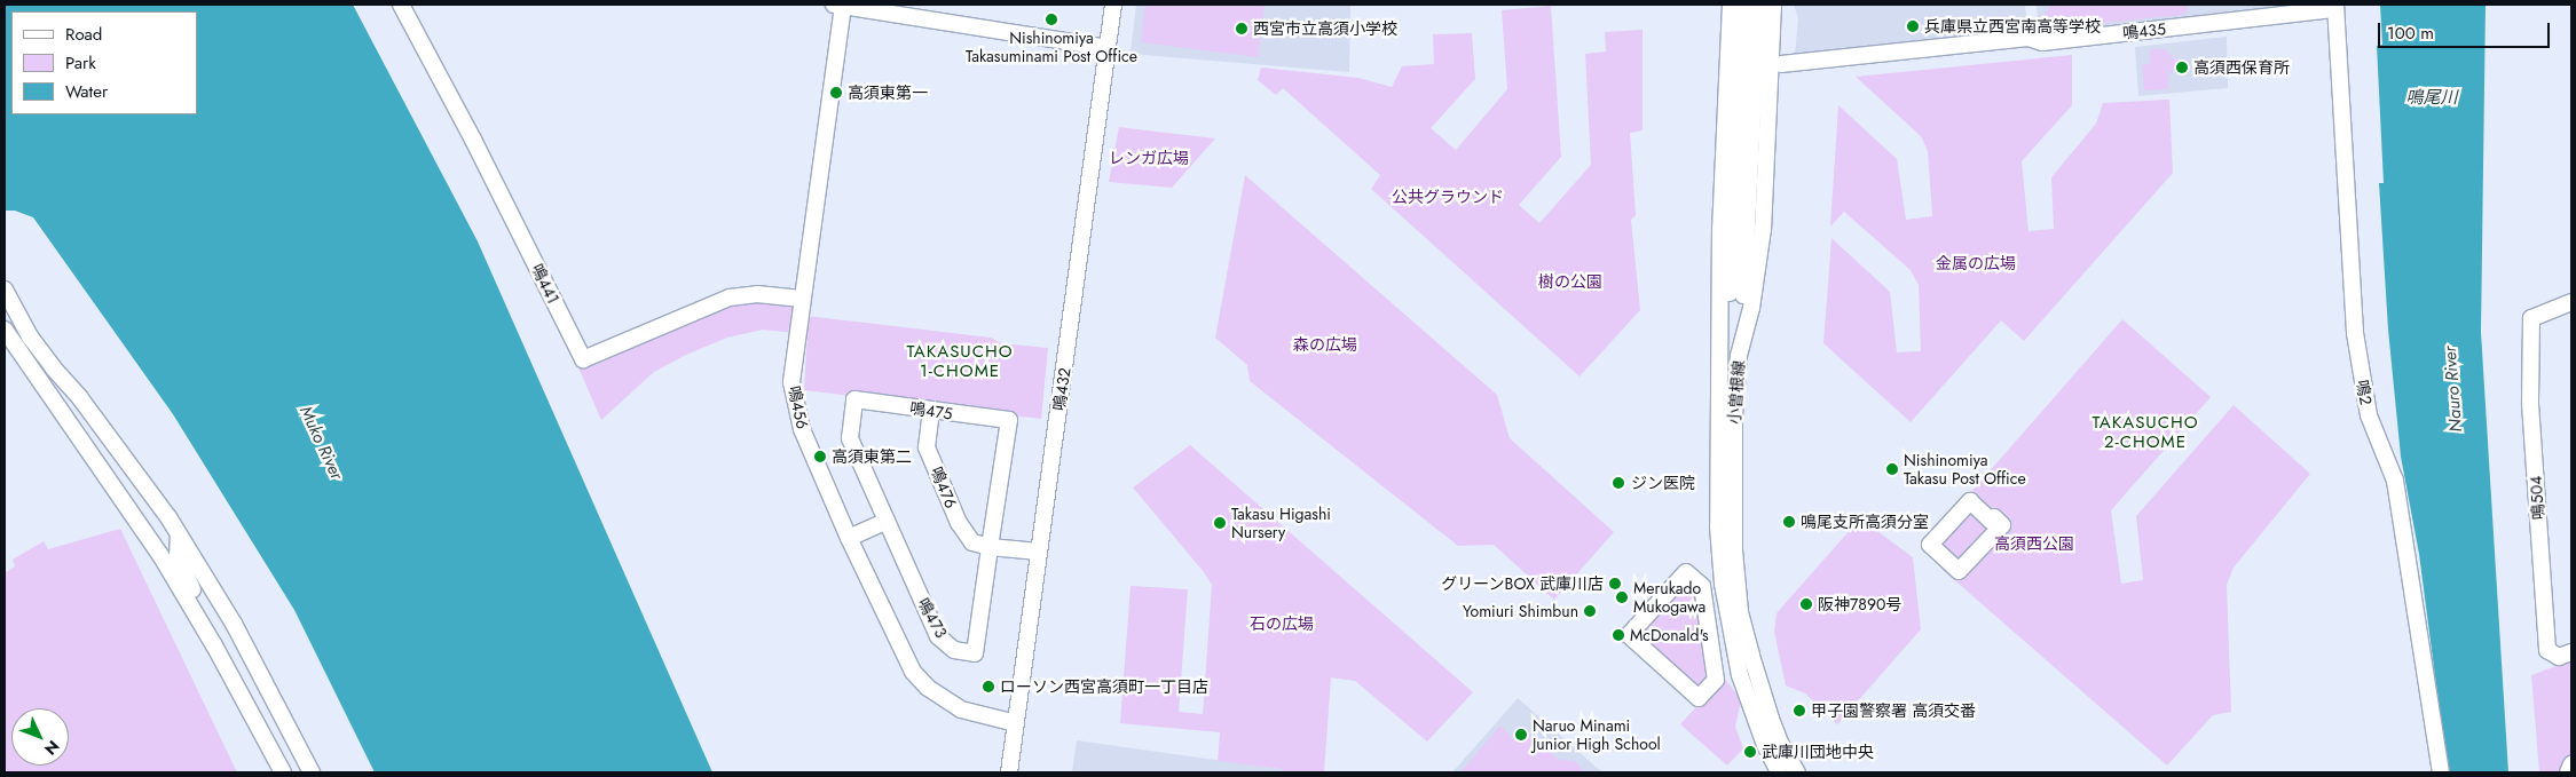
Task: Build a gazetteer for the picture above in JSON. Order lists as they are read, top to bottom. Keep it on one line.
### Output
{"streets":{"street":["鳴435","鳴441","鳴432","小曽根線","鳴2","鳴456","鳴475","鳴476","鳴504","鳴473"]},"crossings":[["鳴435","鳴2"],["鳴441","鳴456"],["鳴432","鳴456"],["鳴475","鳴476"],["鳴475","鳴473"],["鳴476","鳴473"]],"districts":["TAKASUCHO 1-CHOME","TAKASUCHO 2-CHOME"],"water":["鳴尾川","Nauro River","Muko River"],"parks":["レンガ広場","公共グラウンド","金属の広場","樹の公園","森の広場","高須西公園","石の広場"],"places":["Nishinomiya Takasuminami Post Office","兵庫県立西宮南高等学校","西宮市立高須小学校","高須西保育所","高須東第一","高須東第二","Nishinomiya Takasu Post Office","ジン医院","鳴尾支所高須分室","Takasu Higashi Nursery","グリーンBOX 武庫川店","Merukado Mukogawa","阪神7890号","Yomiuri Shimbun","McDonald's","ローソン西宮高須町一丁目店","甲子園警察署 高須交番","Naruo Minami Junior High School","武庫川団地中央"],"legend":["Road","Park","Water"],"scale_bar":"100 m","north":"bottom right"}
